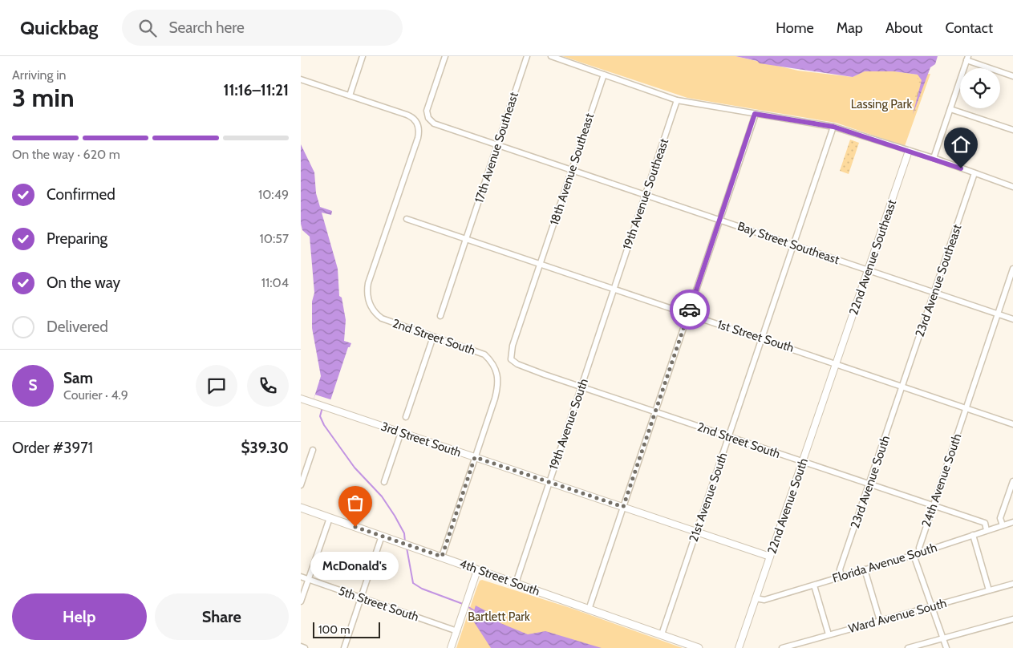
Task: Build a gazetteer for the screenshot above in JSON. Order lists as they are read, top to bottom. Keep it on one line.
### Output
{"streets":{"main road":["4th Street South"],"street":["17th Avenue Southeast","18th Avenue Southeast","19th Avenue Southeast","Bay Street Southeast","22nd Avenue Southeast","23rd Avenue Southeast","1st Street South","2nd Street South","19th Avenue South","3rd Street South","24th Avenue South","23rd Avenue South","21st Avenue South","22nd Avenue South","Florida Avenue South","5th Street South","Ward Avenue South"]},"crossings":[["17th Avenue Southeast","Bay Street Southeast"],["17th Avenue Southeast","1st Street South"],["18th Avenue Southeast","Bay Street Southeast"],["18th Avenue Southeast","1st Street South"],["18th Avenue Southeast","2nd Street South"],["19th Avenue Southeast","Bay Street Southeast"],["19th Avenue Southeast","1st Street South"],["19th Avenue Southeast","19th Avenue South"],["Bay Street Southeast","22nd Avenue Southeast"],["Bay Street Southeast","23rd Avenue Southeast"],["Bay Street Southeast","24th Avenue South"],["Bay Street Southeast","21st Avenue South"],["22nd Avenue Southeast","1st Street South"],["22nd Avenue Southeast","22nd Avenue South"],["23rd Avenue Southeast","1st Street South"],["23rd Avenue Southeast","23rd Avenue South"],["1st Street South","19th Avenue South"],["1st Street South","24th Avenue South"],["1st Street South","23rd Avenue South"],["1st Street South","21st Avenue South"],["1st Street South","22nd Avenue South"],["2nd Street South","19th Avenue South"],["2nd Street South","3rd Street South"],["2nd Street South","24th Avenue South"],["2nd Street South","23rd Avenue South"],["2nd Street South","21st Avenue South"],["2nd Street South","22nd Avenue South"],["2nd Street South","Florida Avenue South"],["19th Avenue South","3rd Street South"],["19th Avenue South","4th Street South"],["3rd Street South","21st Avenue South"],["3rd Street South","22nd Avenue South"],["24th Avenue South","Florida Avenue South"],["23rd Avenue South","Florida Avenue South"],["21st Avenue South","4th Street South"],["22nd Avenue South","Florida Avenue South"]],"parks":["Lassing Park","Bartlett Park"],"places":["McDonald's"],"scale_bar":"100 m","page":{"header":"Quickbag","search":"Search here","nav":["Home","Map","About","Contact"],"heading":["3 min","Arriving in","11:16–11:21"],"panel":["Sam","Courier · 4.9","Order #3971","$39.30"],"bar":"On the way · 620 m","list":[["Confirmed","10:49"],["Preparing","10:57"],["On the way","11:04"],"Delivered"],"round":"S","bubble":"McDonald's","buttons":["Help","Share"],"scale":"100 m"}}
